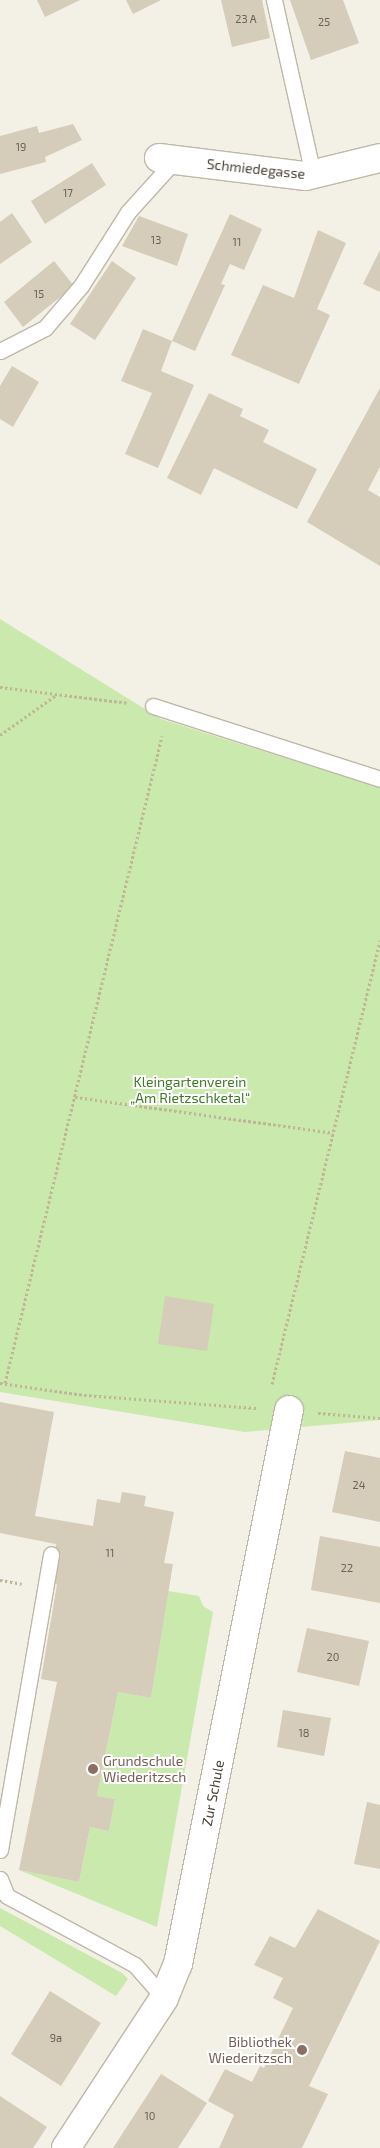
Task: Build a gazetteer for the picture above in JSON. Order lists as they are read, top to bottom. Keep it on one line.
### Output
{"streets":{"street":["Schmiedegasse","Zur Schule"]},"parks":["Kleingartenverein „Am Rietzschketal“"],"places":["Grundschule Wiederitzsch","Bibliothek Wiederitzsch"],"house_numbers":["23 A","25","19","17","13","11","15","24","11","22","20","18","9a","10"]}
